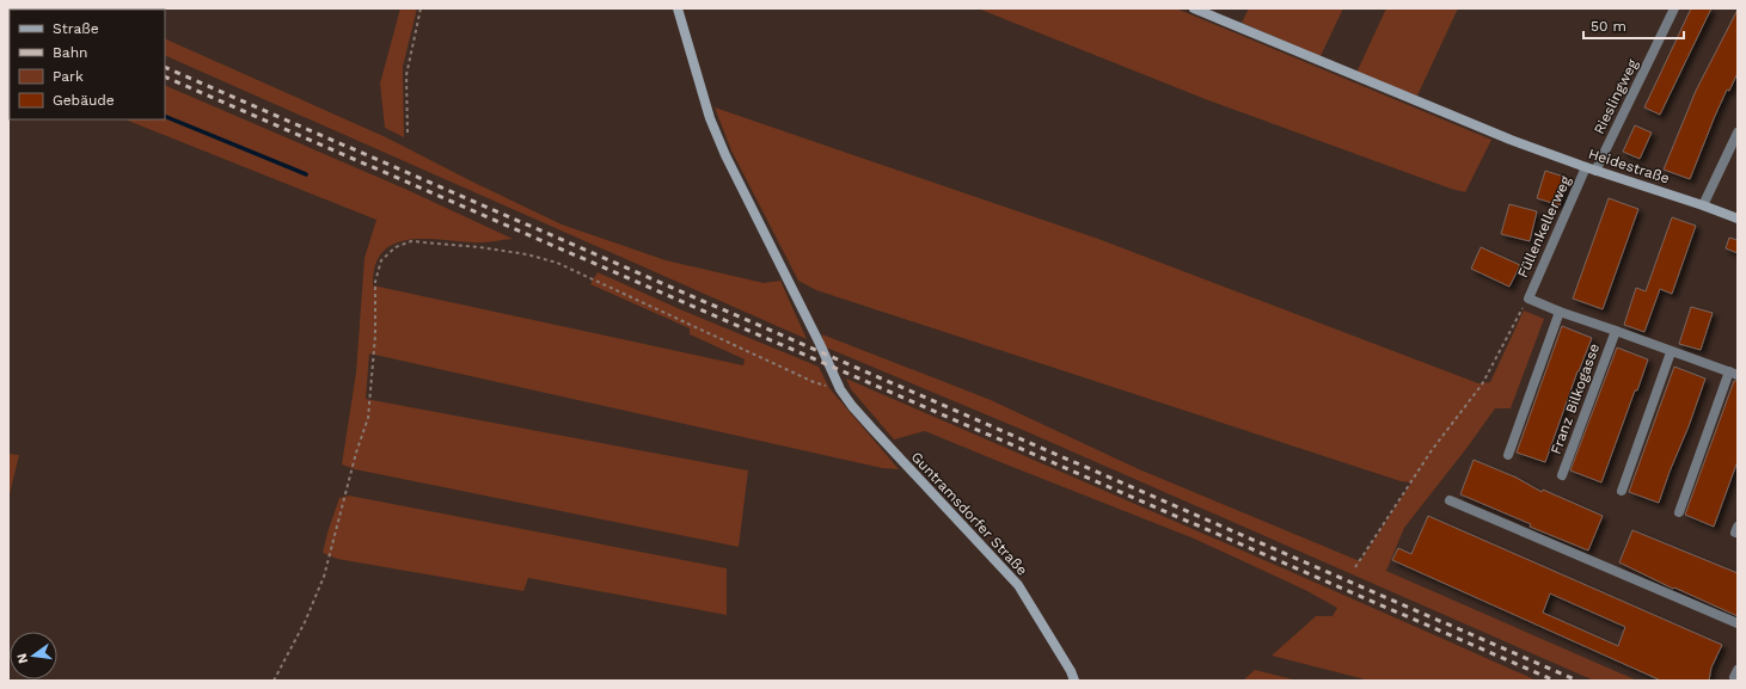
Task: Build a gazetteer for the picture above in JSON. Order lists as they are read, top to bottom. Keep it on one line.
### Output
{"streets":{"street":["Rieslingweg","Heidestraße","Füllenkellerweg","Franz Bilkogasse","Guntramsdorfer Straße"]},"crossings":[["Rieslingweg","Heidestraße"],["Rieslingweg","Füllenkellerweg"],["Heidestraße","Füllenkellerweg"],["Füllenkellerweg","Franz Bilkogasse"]],"legend":["Straße","Bahn","Park","Gebäude"],"scale_bar":"50 m","north":"left"}
